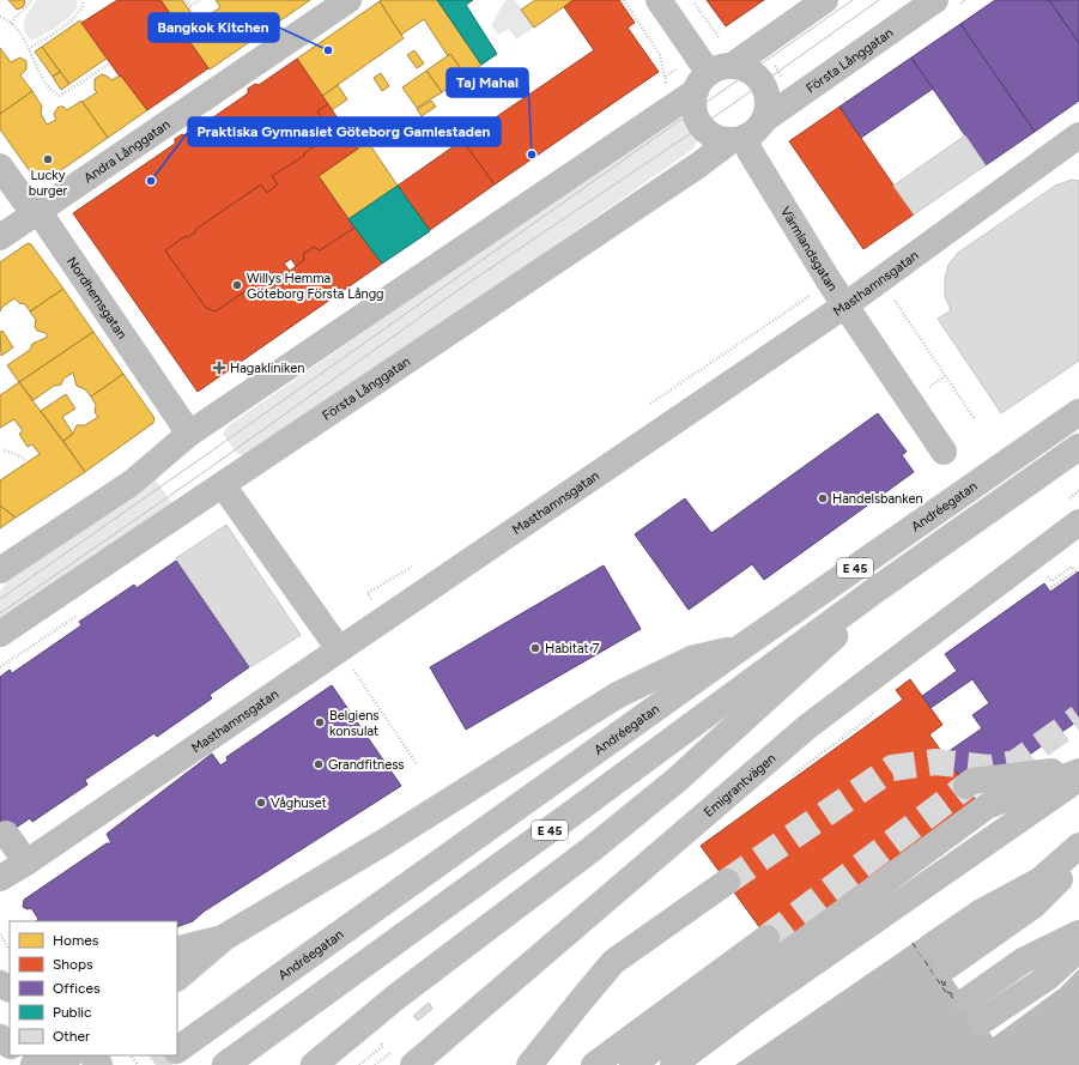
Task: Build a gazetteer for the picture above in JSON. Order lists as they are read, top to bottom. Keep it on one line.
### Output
{"streets":{"main road":["Första Långgatan","Andra Långgatan","Värmlandsgatan","Masthamnsgatan","Nordhemsgatan","Andréegatan","E 45","Emigrantvägen"]},"crossings":[["Första Långgatan","Värmlandsgatan"],["Andra Långgatan","Nordhemsgatan"],["Värmlandsgatan","Masthamnsgatan"]],"places":{"other":["Bangkok Kitchen","Taj Mahal","Lucky burger","Praktiska Gymnasiet Göteborg Gamlestaden","Willys Hemma Göteborg Första Långg","Handelsbanken","Habitat 7","Belgiens konsulat","Grandfitness","Våghuset"],"health":["Hagakliniken"]},"legend":["Homes","Shops","Offices","Public","Other"]}
